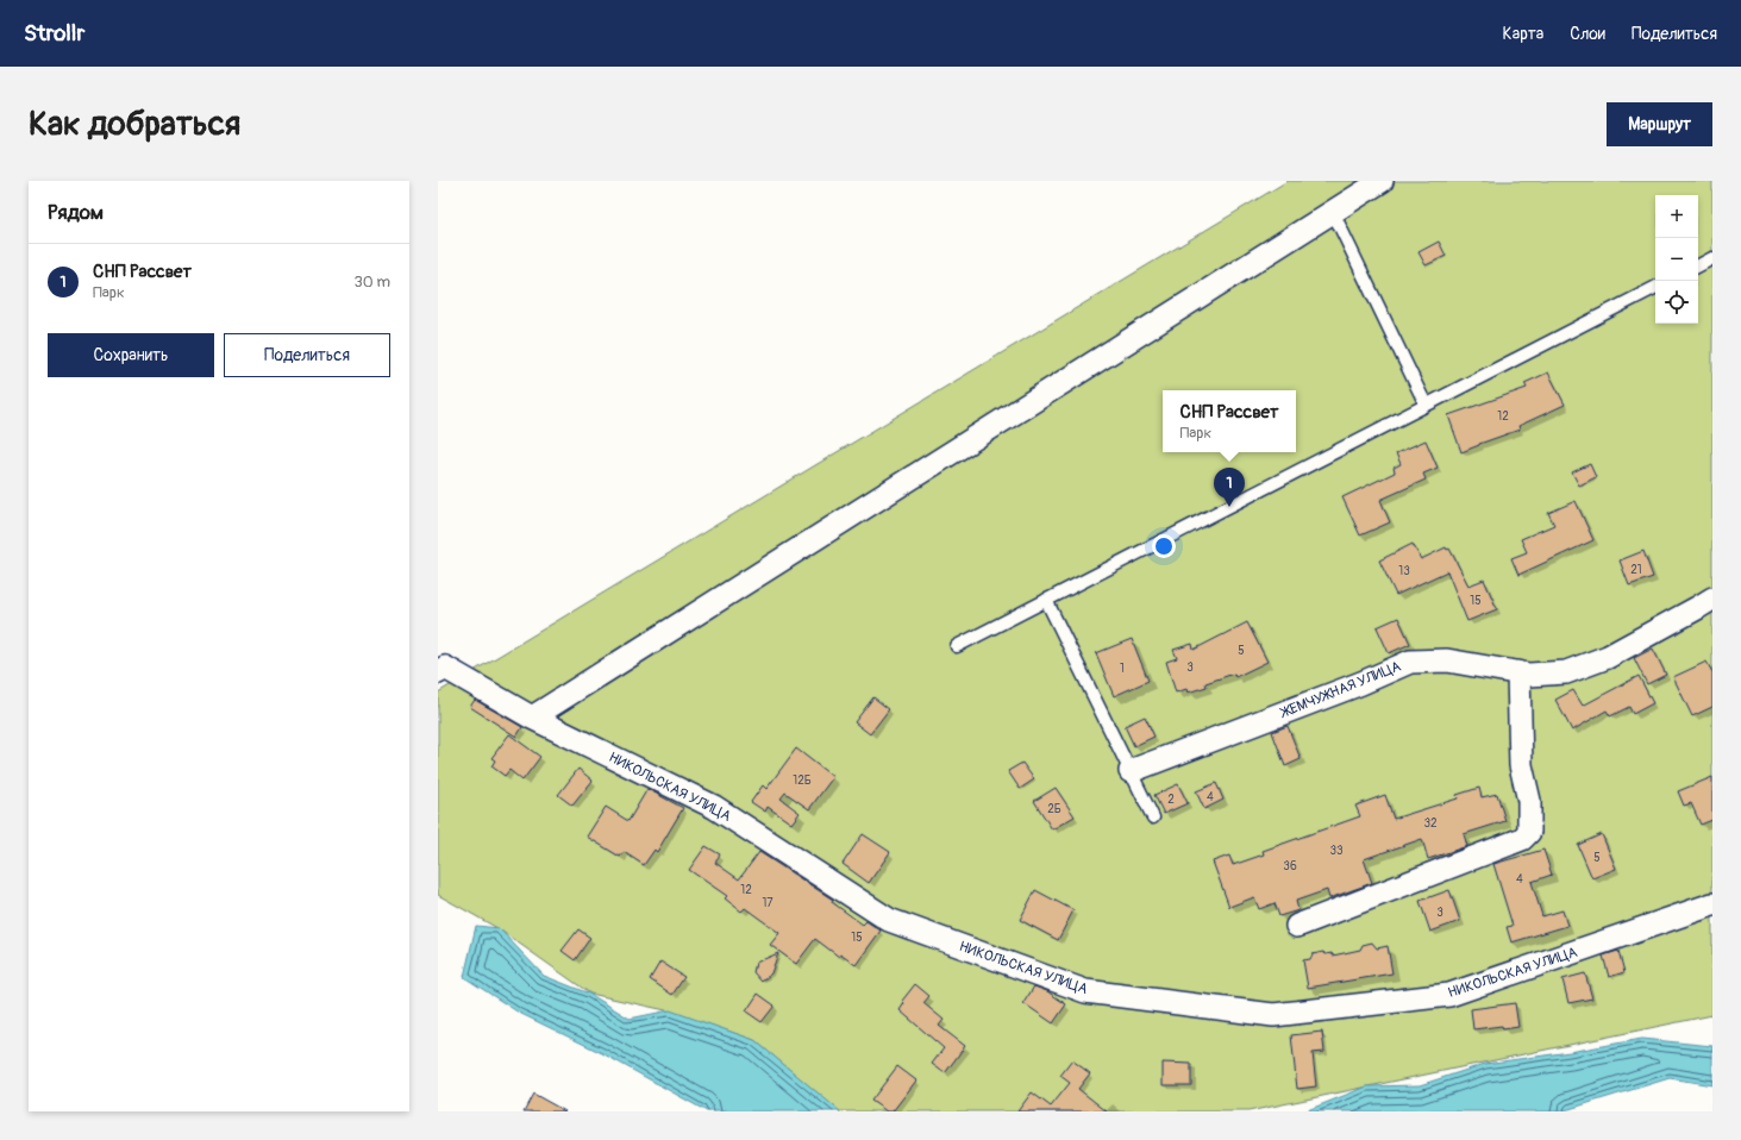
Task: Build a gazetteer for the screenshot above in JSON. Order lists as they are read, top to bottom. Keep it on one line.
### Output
{"streets":{"street":["ЖЕМЧУЖНАЯ УЛИЦА","НИКОЛЬСКАЯ УЛИЦА"]},"house_numbers":["12","21","13","15","5","3","1","12Б","4","2","2Б","32","33","5","36","4","12","17","3","15"],"page":{"header":"Strollr","nav":["Карта","Слои","Поделиться"],"buttons":["Маршрут",["Сохранить","Поделиться"]],"title":"Как добраться","heading":"Рядом","map_buttons":["+","−"],"list":[{"mark":"1","name":"СНП Рассвет","note":"Парк","value":"30 m"}],"popup":["СНП Рассвет","Парк"],"pins":"1"}}
